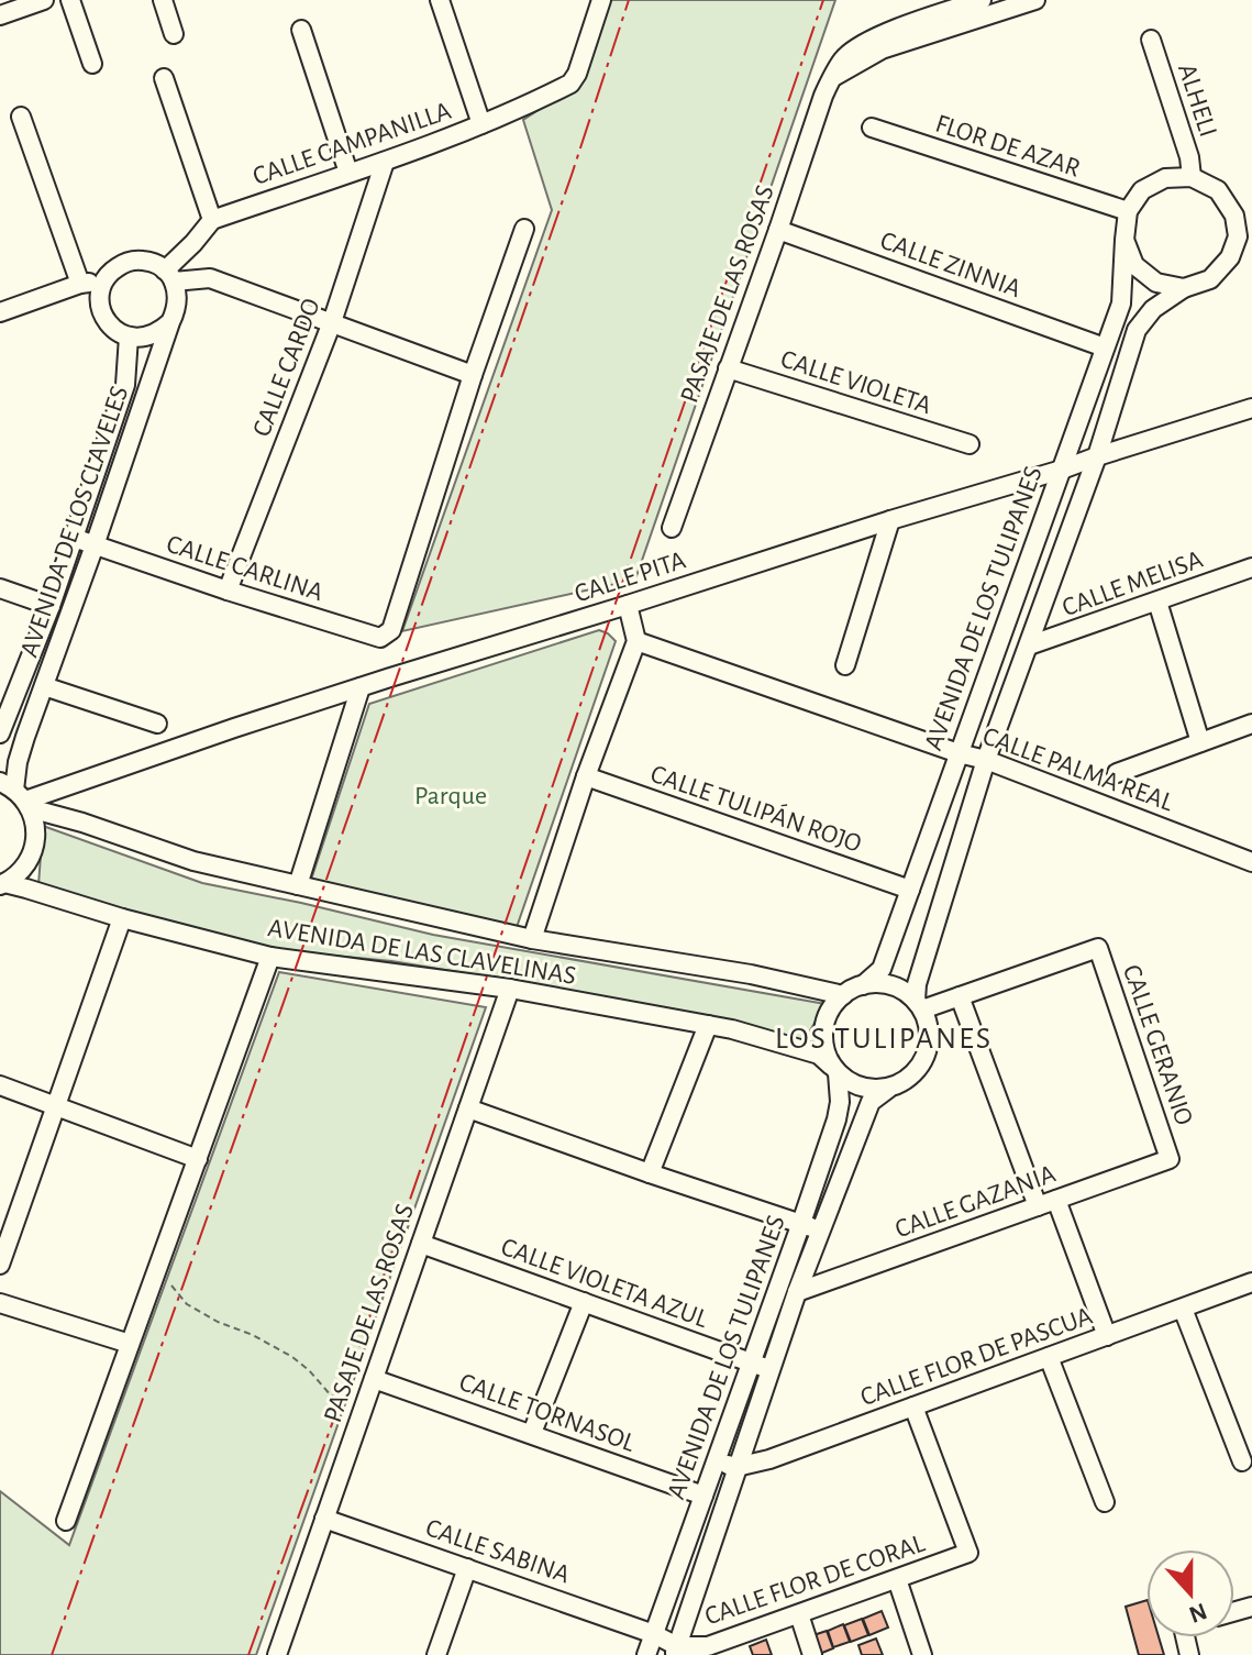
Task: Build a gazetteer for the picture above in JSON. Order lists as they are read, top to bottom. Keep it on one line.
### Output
{"streets":{"street":["ALHELI","CALLE CAMPANILLA","FLOR DE AZAR","CALLE ZINNIA","PASAJE DE LAS ROSAS","CALLE CARDO","CALLE VIOLETA","AVENIDA DE LOS CLAVELES","CALLE CARLINA","CALLE PITA","CALLE MELISA","AVENIDA DE LOS TULIPANES","CALLE PALMA REAL","CALLE TULIPÁN ROJO","AVENIDA DE LAS CLAVELINAS","CALLE GERANIO","CALLE GAZANIA","CALLE VIOLETA AZUL","CALLE FLOR DE PASCUA","CALLE TORNASOL","CALLE SABINA","CALLE FLOR DE CORAL"]},"crossings":[["ALHELI","FLOR DE AZAR"],["ALHELI","AVENIDA DE LOS TULIPANES"],["CALLE CAMPANILLA","CALLE CARDO"],["CALLE CAMPANILLA","AVENIDA DE LOS CLAVELES"],["FLOR DE AZAR","AVENIDA DE LOS TULIPANES"],["CALLE ZINNIA","PASAJE DE LAS ROSAS"],["CALLE ZINNIA","AVENIDA DE LOS TULIPANES"],["PASAJE DE LAS ROSAS","CALLE VIOLETA"],["PASAJE DE LAS ROSAS","AVENIDA DE LAS CLAVELINAS"],["PASAJE DE LAS ROSAS","CALLE VIOLETA AZUL"],["PASAJE DE LAS ROSAS","CALLE TORNASOL"],["PASAJE DE LAS ROSAS","CALLE SABINA"],["CALLE CARDO","CALLE CARLINA"],["AVENIDA DE LOS CLAVELES","CALLE CARLINA"],["AVENIDA DE LOS CLAVELES","CALLE PITA"],["AVENIDA DE LOS CLAVELES","AVENIDA DE LAS CLAVELINAS"],["CALLE PITA","AVENIDA DE LOS TULIPANES"],["CALLE PITA","AVENIDA DE LAS CLAVELINAS"],["CALLE MELISA","AVENIDA DE LOS TULIPANES"],["AVENIDA DE LOS TULIPANES","CALLE PALMA REAL"],["AVENIDA DE LOS TULIPANES","CALLE TULIPÁN ROJO"],["AVENIDA DE LOS TULIPANES","AVENIDA DE LAS CLAVELINAS"],["AVENIDA DE LOS TULIPANES","CALLE GAZANIA"],["AVENIDA DE LOS TULIPANES","CALLE VIOLETA AZUL"],["AVENIDA DE LOS TULIPANES","CALLE FLOR DE PASCUA"],["AVENIDA DE LOS TULIPANES","CALLE TORNASOL"],["AVENIDA DE LOS TULIPANES","CALLE SABINA"],["AVENIDA DE LOS TULIPANES","CALLE FLOR DE CORAL"],["CALLE GERANIO","CALLE GAZANIA"],["CALLE FLOR DE PASCUA","CALLE FLOR DE CORAL"],["CALLE SABINA","CALLE FLOR DE CORAL"]],"districts":["LOS TULIPANES"],"parks":["Parque"],"north":"bottom"}
